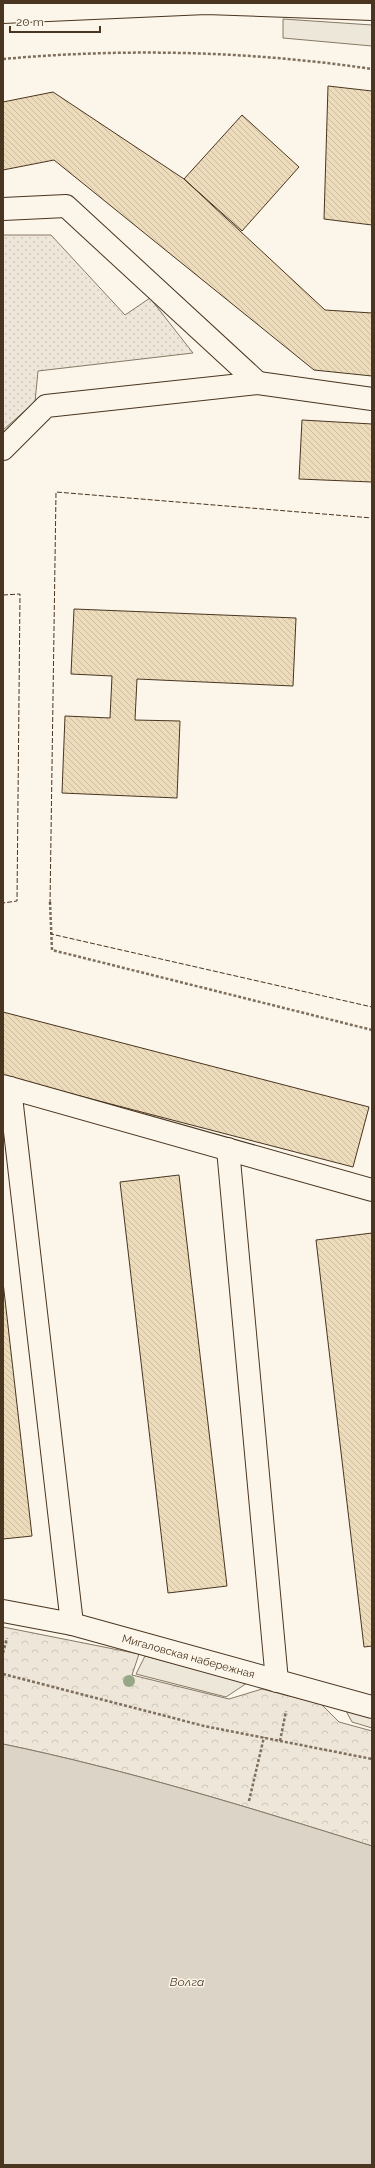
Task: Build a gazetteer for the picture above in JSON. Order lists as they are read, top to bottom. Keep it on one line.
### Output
{"streets":{"street":["Мигаловская набережная"]},"water":["Волга"],"scale_bar":"20 m"}
